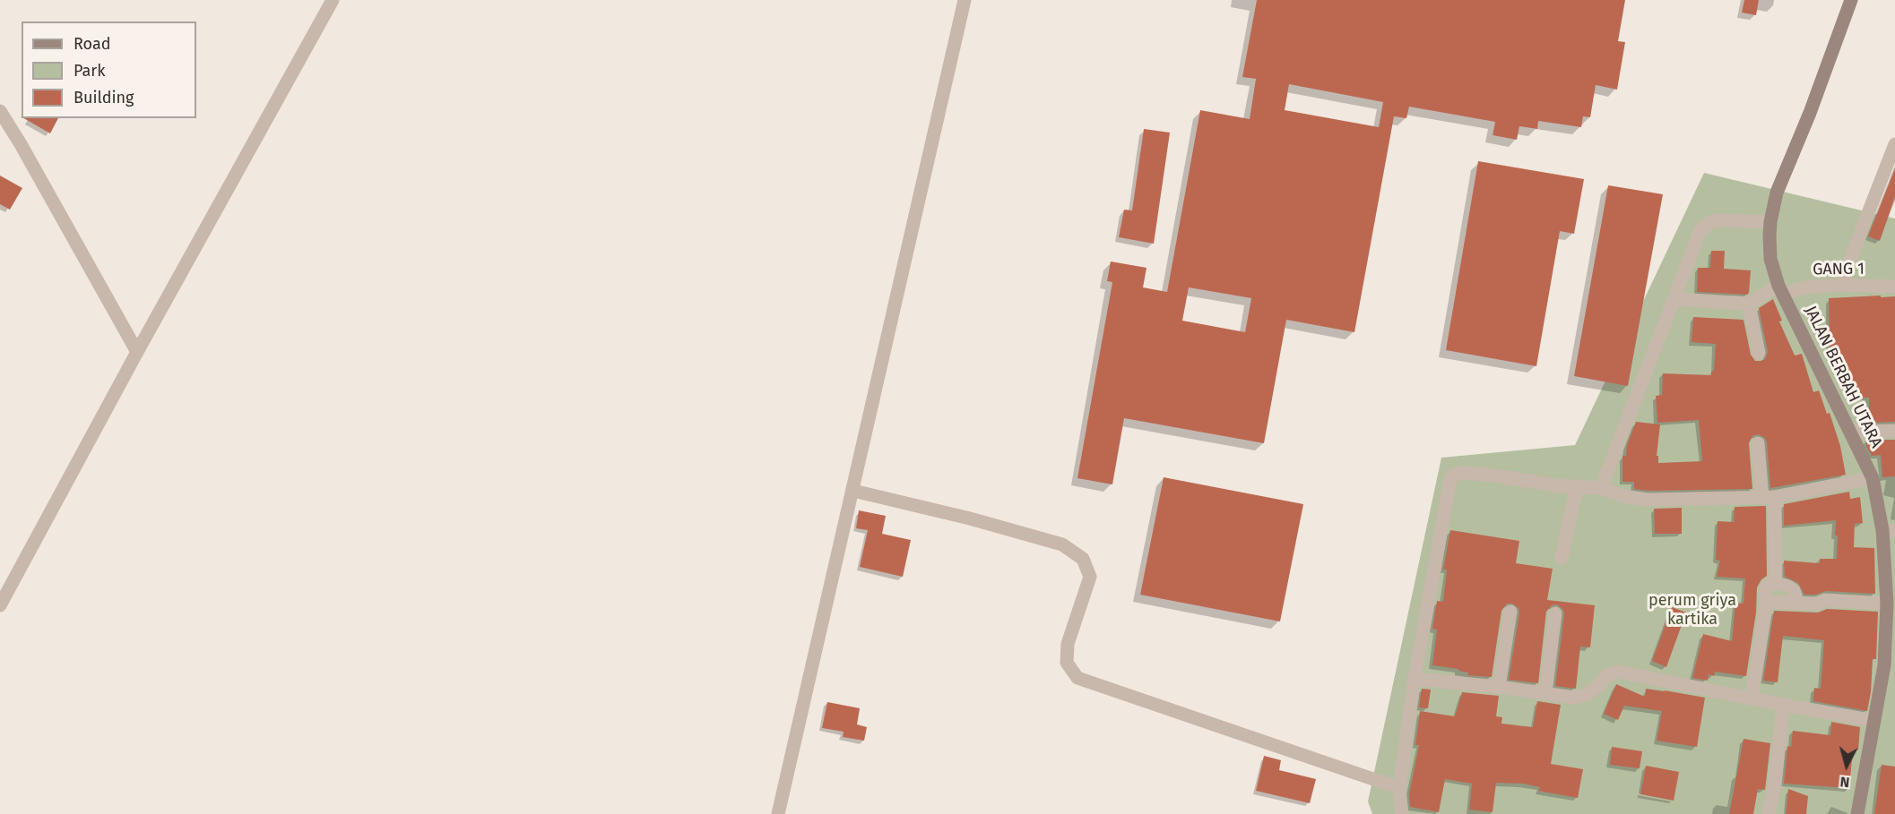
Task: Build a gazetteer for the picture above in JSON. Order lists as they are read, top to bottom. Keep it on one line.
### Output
{"streets":{"main road":["JALAN BERBAH UTARA"],"street":["GANG 1"]},"crossings":[["GANG 1","JALAN BERBAH UTARA"]],"parks":["perum griya kartika"],"legend":["Road","Park","Building"],"north":"bottom"}
